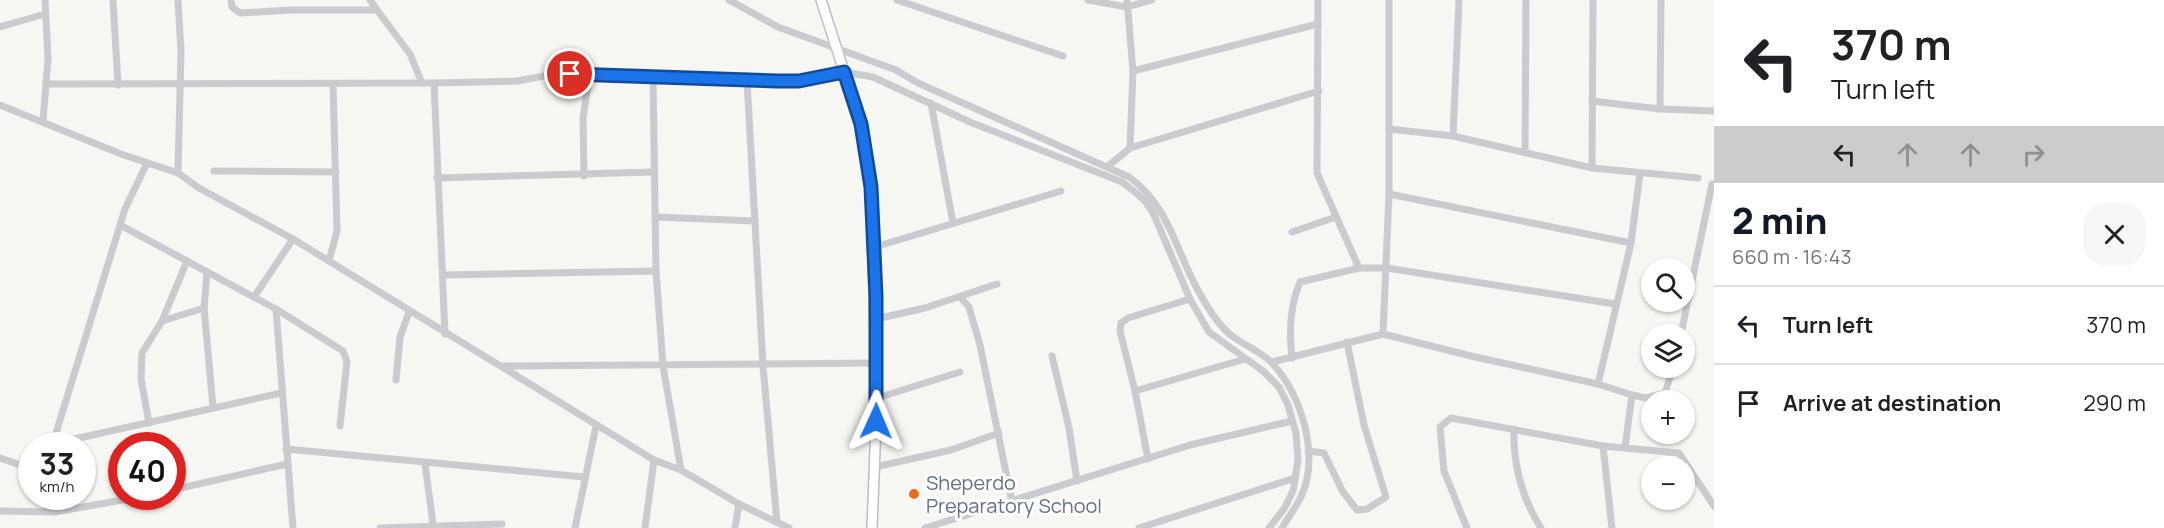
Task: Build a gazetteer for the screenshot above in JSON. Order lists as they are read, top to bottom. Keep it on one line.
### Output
{"places":["Sheperdo Preparatory School"],"page":{"turn":["370 m","Turn left"],"heading":["2 min","660 m · 16:43"],"map_buttons":["+","−"],"list":[{"name":"Turn left","value":"370 m"},{"name":"Arrive at destination","value":"290 m"}],"speed":"33 km/h","limit":"40"}}
